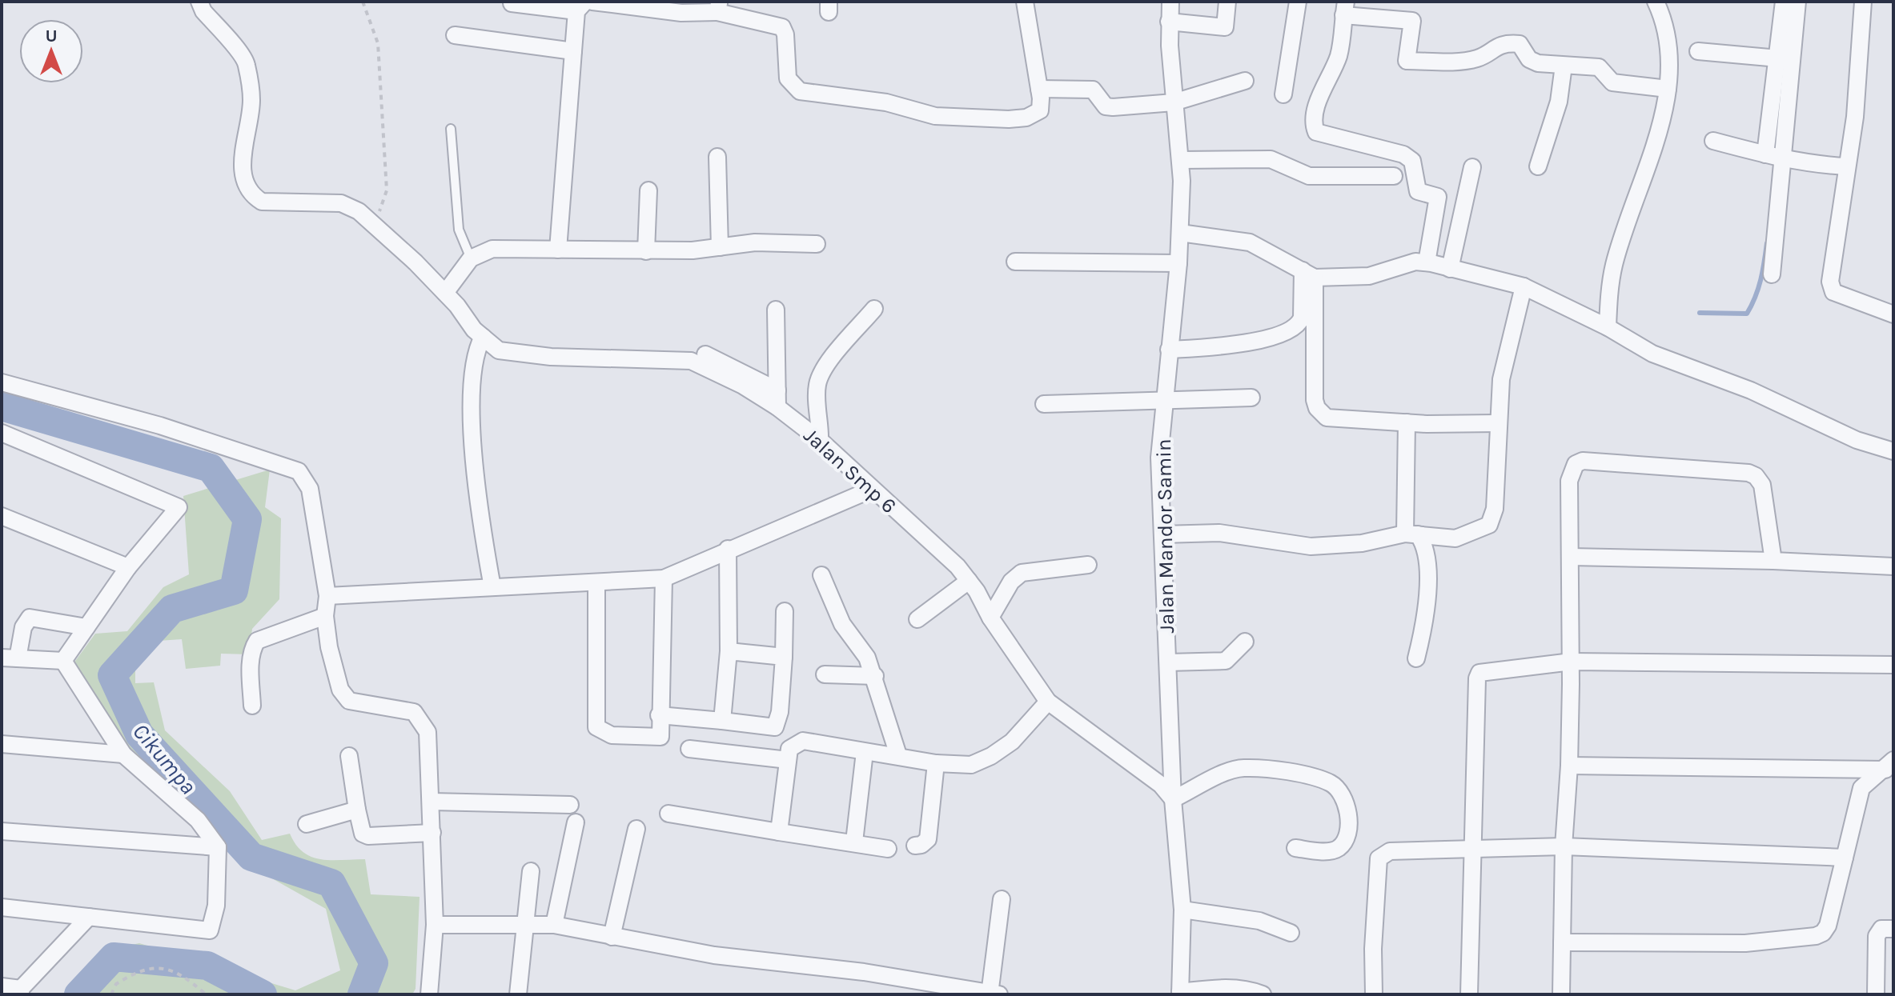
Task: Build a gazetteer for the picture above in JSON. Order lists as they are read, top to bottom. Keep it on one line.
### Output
{"streets":{"street":["Jalan Smp 6","Jalan Mandor Samin"]},"crossings":[["Jalan Smp 6","Jalan Mandor Samin"]],"water":["Cikumpa"],"north":"top"}
